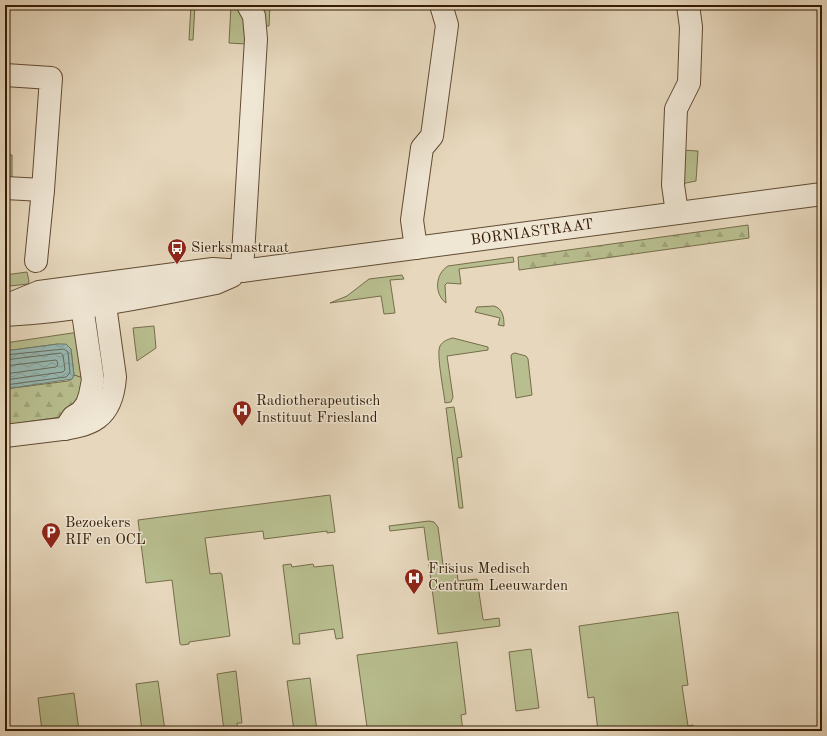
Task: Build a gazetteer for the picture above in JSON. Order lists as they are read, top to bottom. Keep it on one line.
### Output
{"streets":{"street":["BORNIASTRAAT"]},"places":{"bus stop":["Sierksmastraat"],"hospital":["Radiotherapeutisch Instituut Friesland","Frisius Medisch Centrum Leeuwarden"],"parking":["Bezoekers RIF en OCL"]}}
